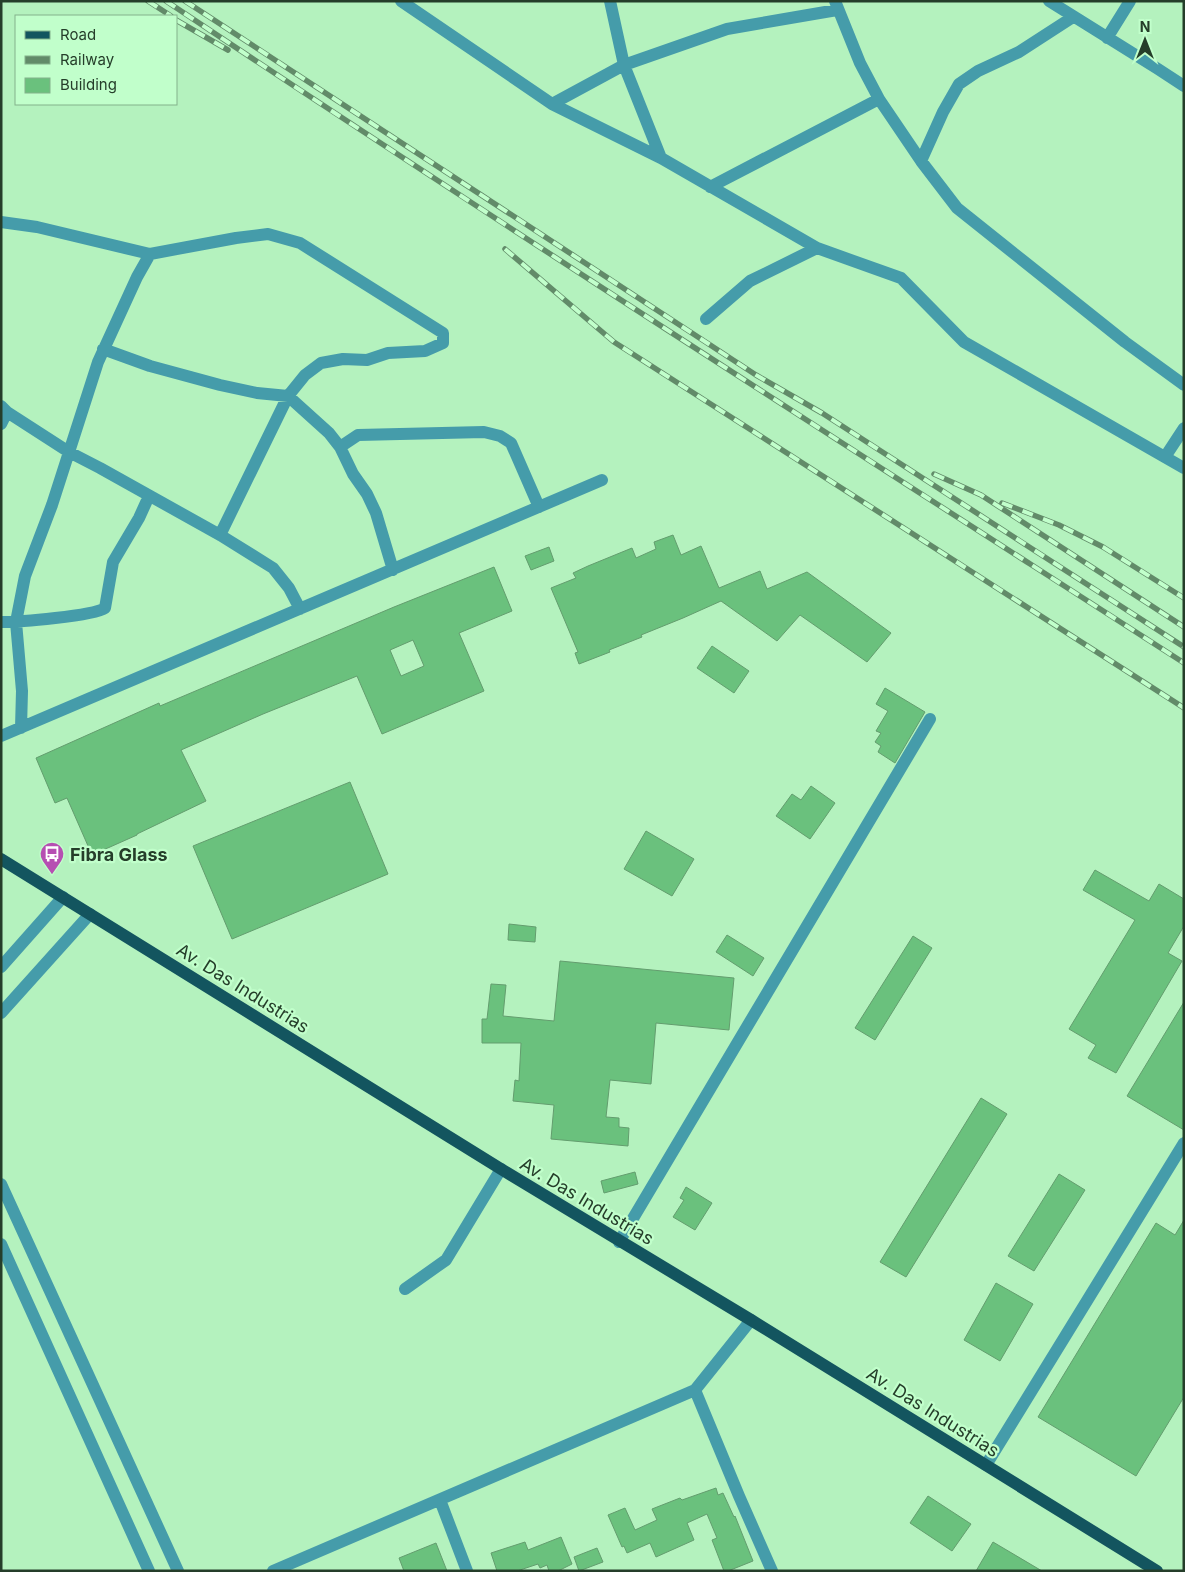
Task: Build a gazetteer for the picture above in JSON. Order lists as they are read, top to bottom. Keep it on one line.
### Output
{"streets":{"main road":["Av. Das Industrias"]},"places":{"bus stop":["Fibra Glass"]},"legend":["Road","Railway","Building"],"north":"top"}
